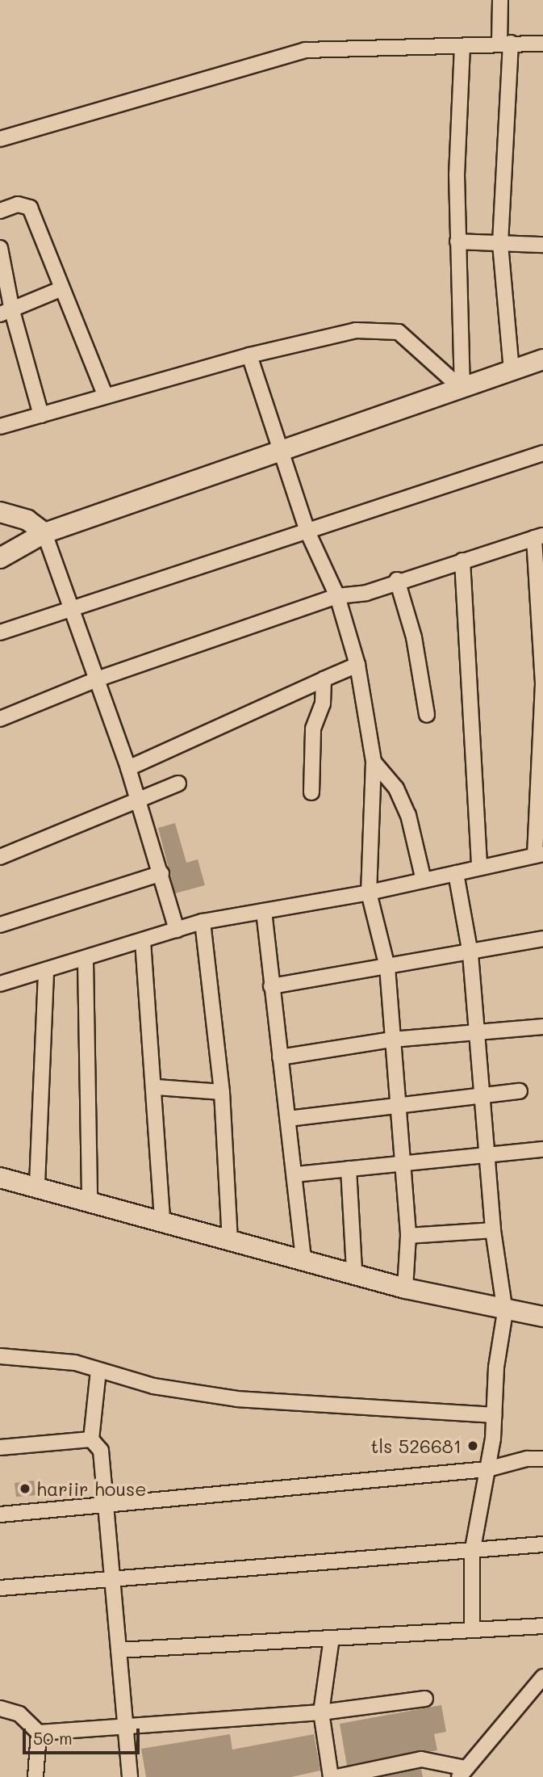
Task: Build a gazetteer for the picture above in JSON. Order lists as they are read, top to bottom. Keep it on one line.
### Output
{"places":["tls 526681","hariir house"],"scale_bar":"50 m"}
